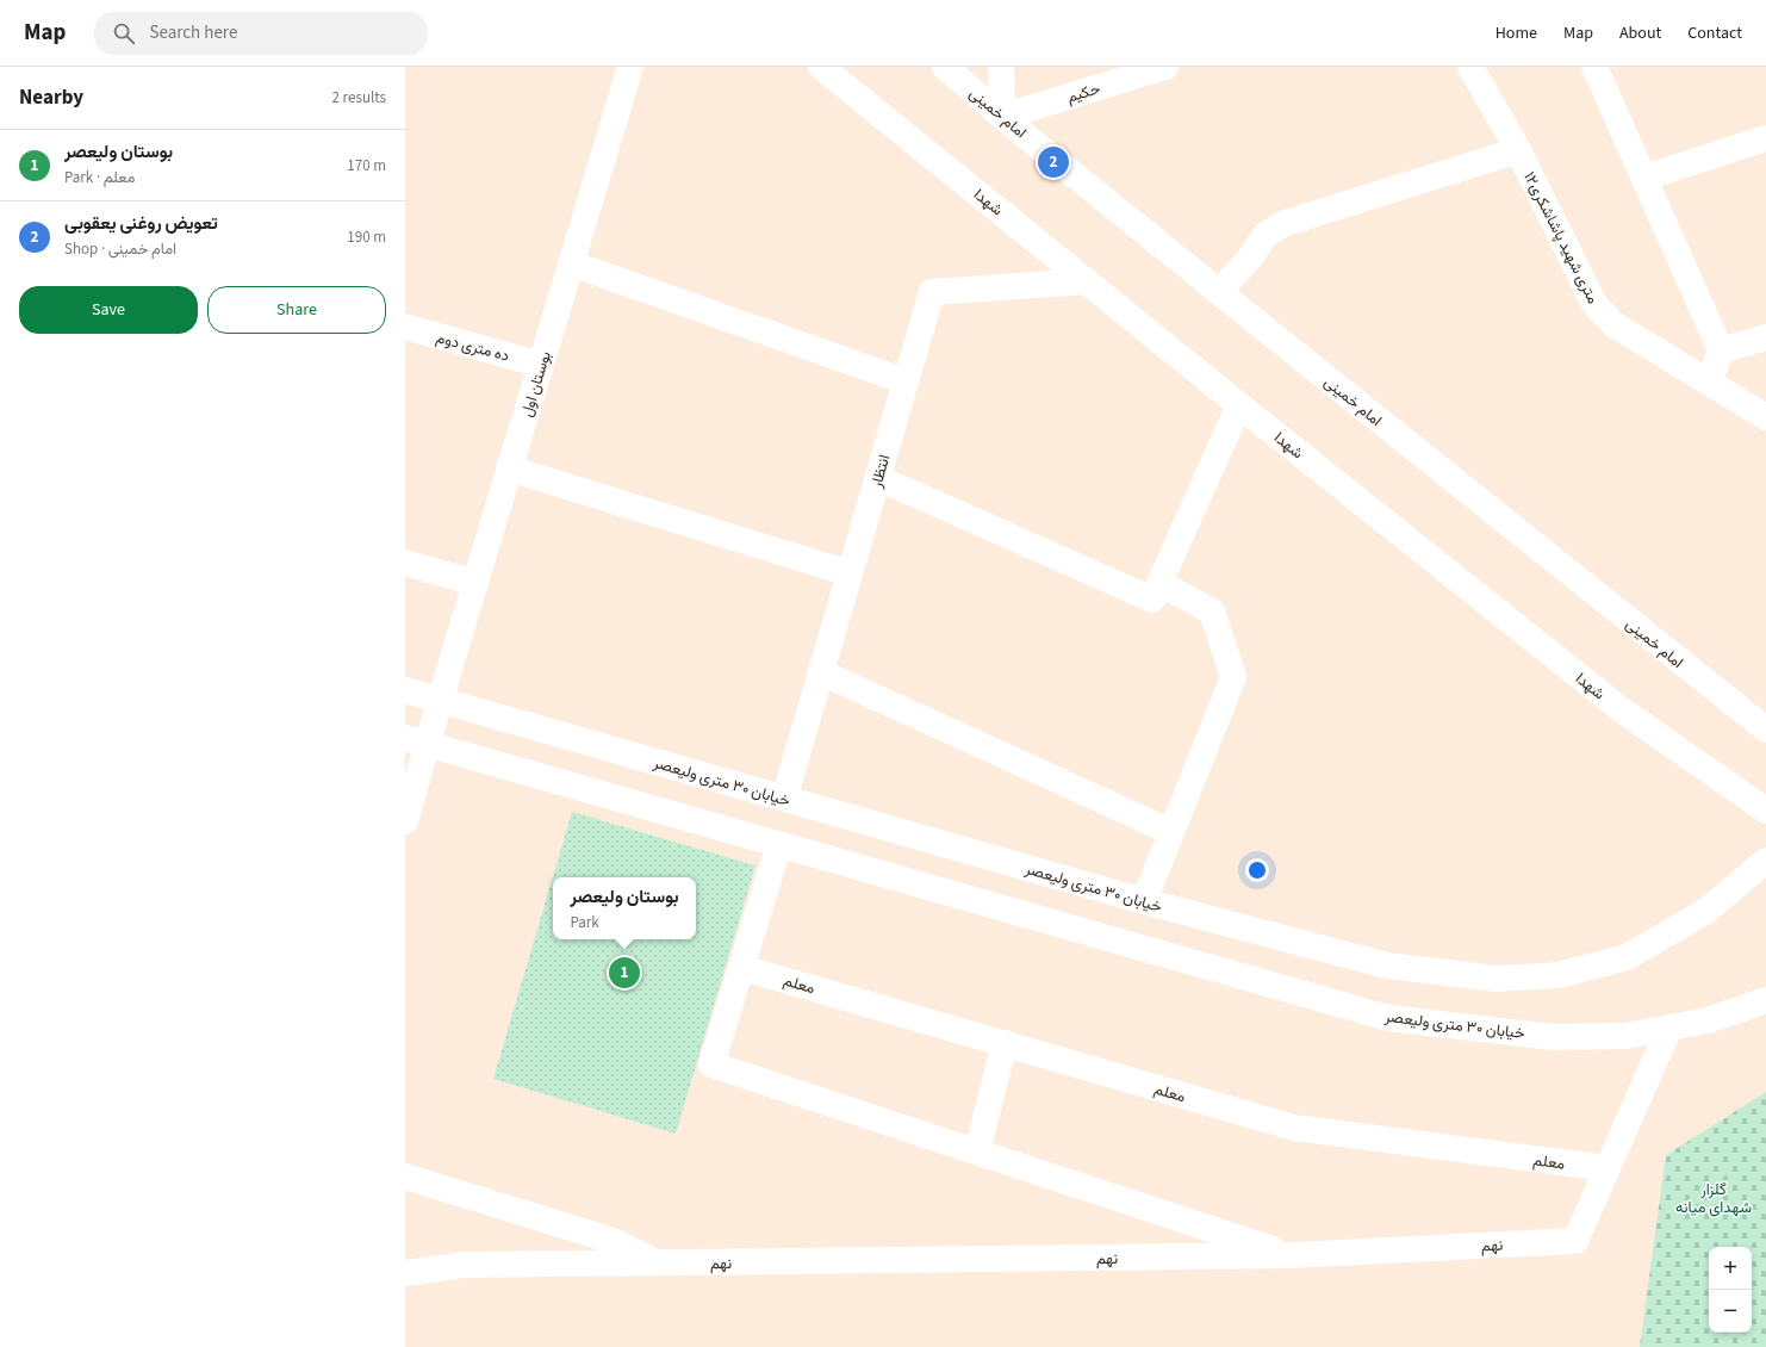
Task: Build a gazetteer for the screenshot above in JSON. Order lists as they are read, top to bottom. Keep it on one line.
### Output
{"streets":{"street":["حکیم","امام خمینی","شهدا","۱۲متری شهید پاشاشکری","ده متری دوم","بوستان اول","انتظار","خیابان ۳۰ متری ولیعصر","معلم","نهم"]},"crossings":[["حکیم","امام خمینی"],["شهدا","انتظار"],["ده متری دوم","بوستان اول"],["بوستان اول","خیابان ۳۰ متری ولیعصر"],["انتظار","خیابان ۳۰ متری ولیعصر"],["خیابان ۳۰ متری ولیعصر","نهم"],["معلم","نهم"]],"parks":["گلزار شهدای میانه"],"page":{"header":"Map","search":"Search here","nav":["Home","Map","About","Contact"],"heading":["Nearby","2 results"],"list":[{"mark":"1","name":"بوستان ولیعصر","note":"Park · معلم","value":"170 m"},{"mark":"2","name":"تعویض روغنی یعقوبی","note":"Shop · امام خمینی","value":"190 m"}],"pins":["2","1"],"buttons":["Save","Share"],"popup":["بوستان ولیعصر","Park"],"map_buttons":["+","−"]}}
